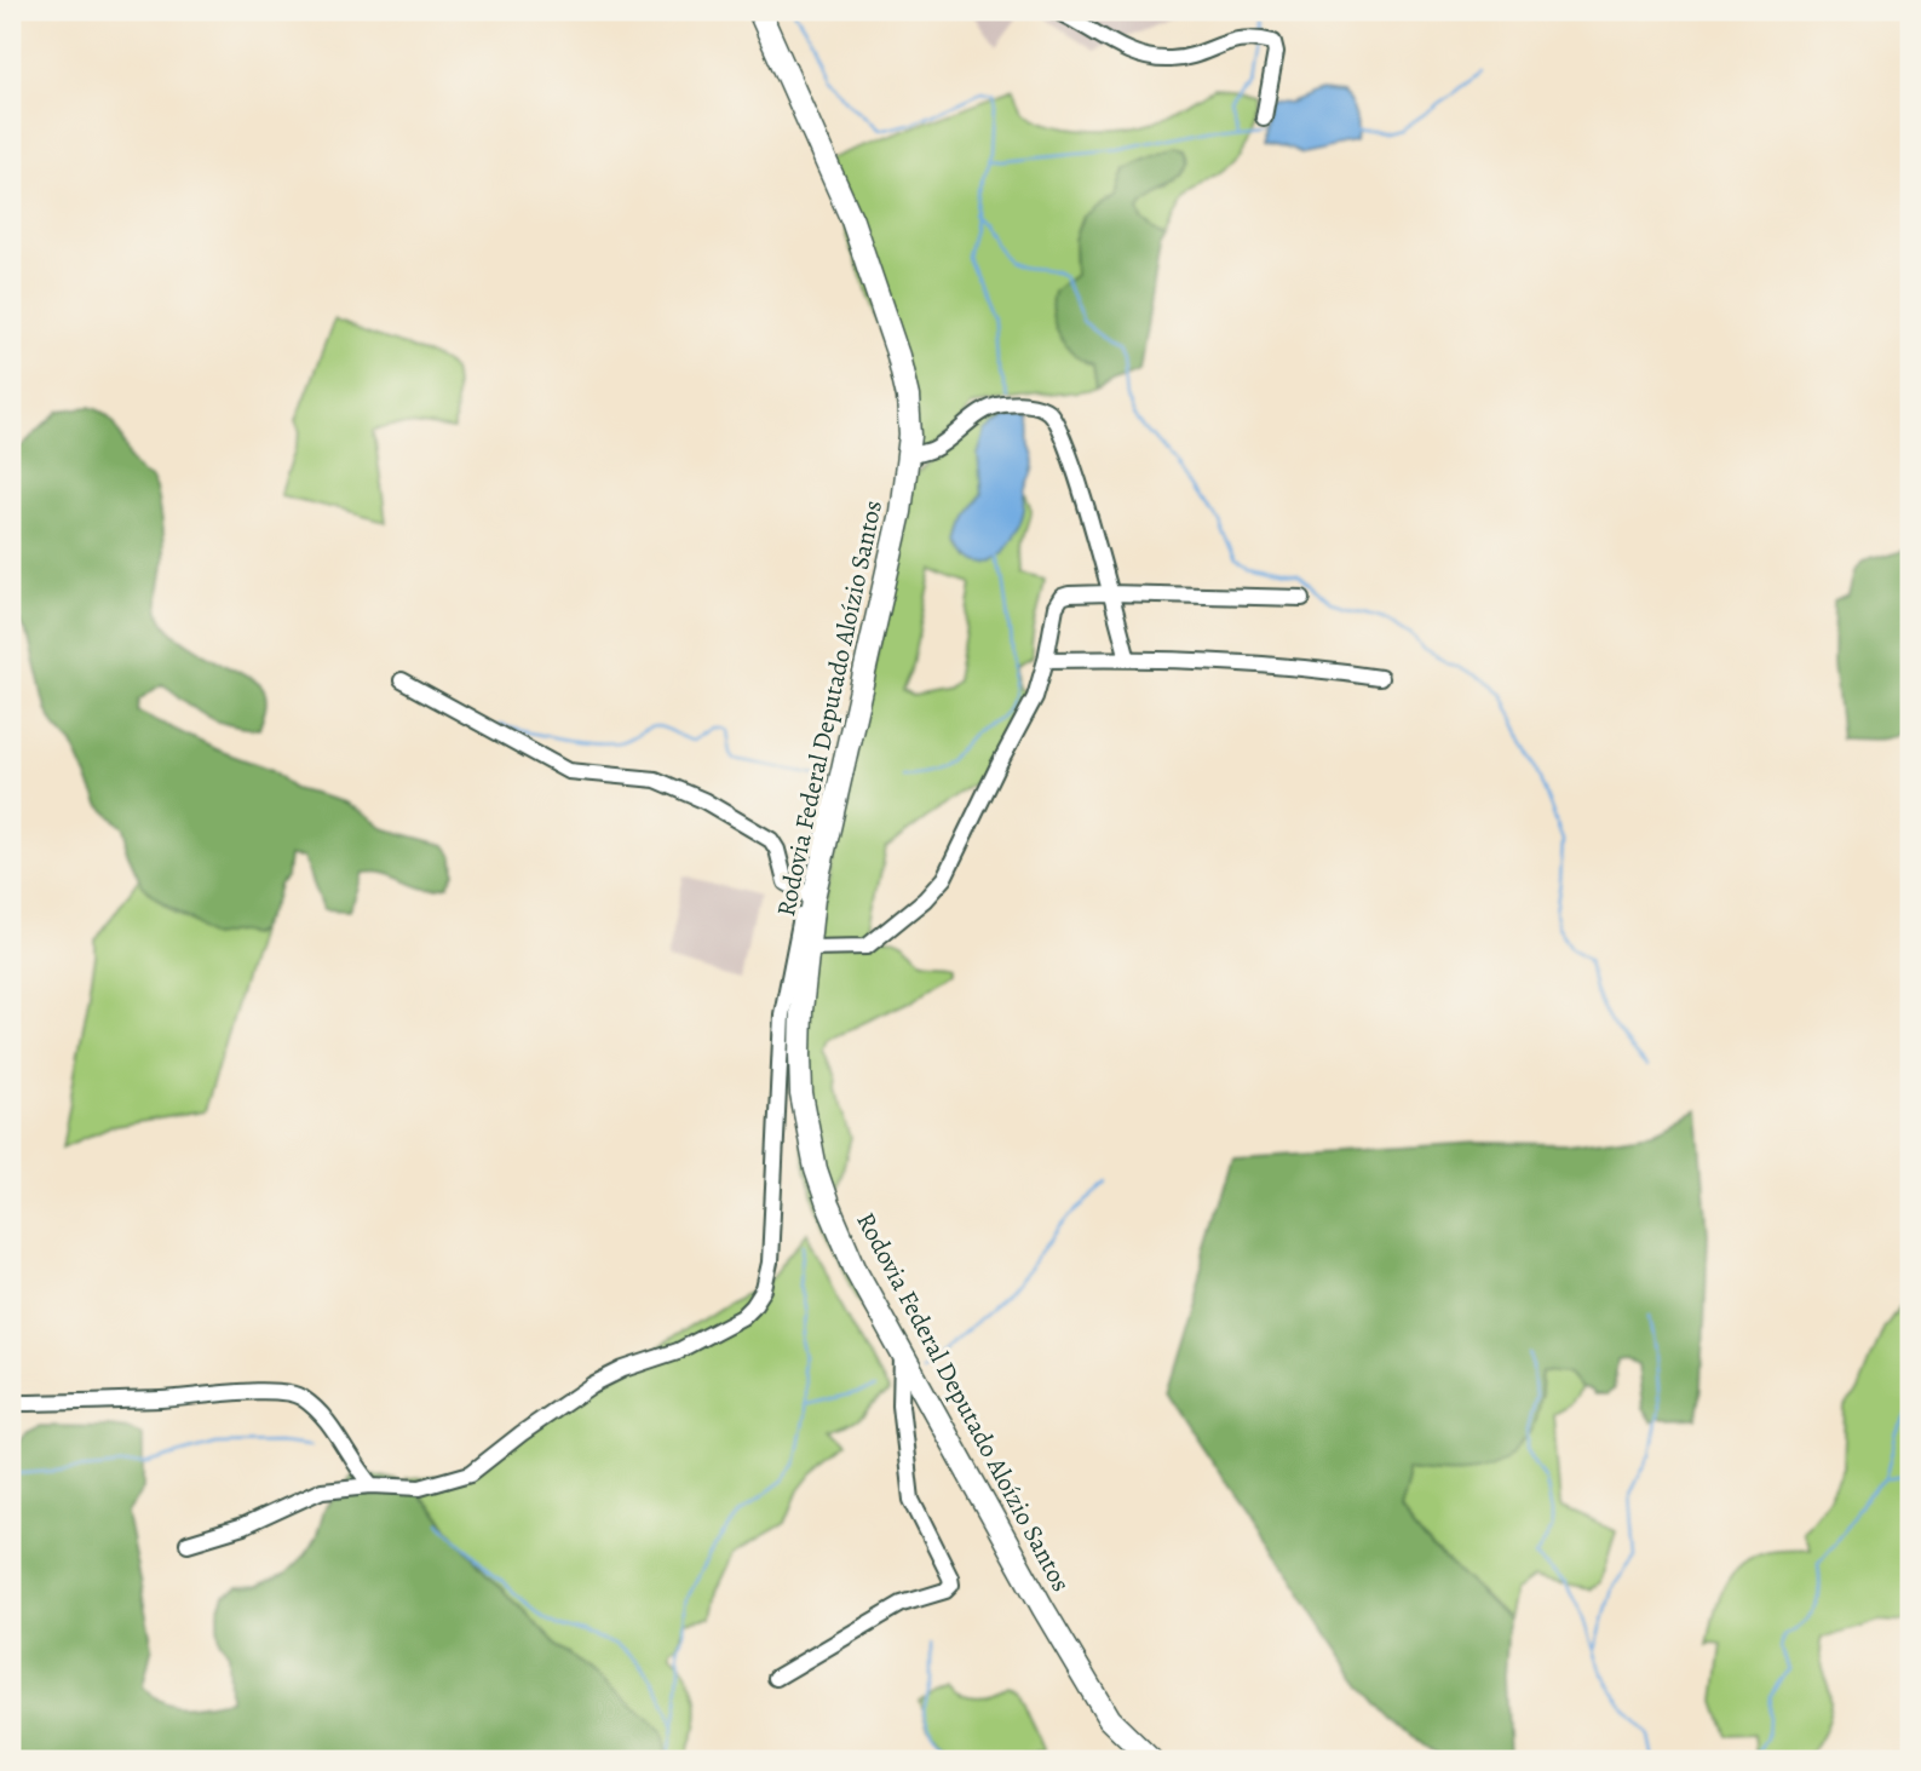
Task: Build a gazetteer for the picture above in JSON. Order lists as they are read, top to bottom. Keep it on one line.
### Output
{"streets":{"highway":["Rodovia Federal Deputado Aloízio Santos"]}}
